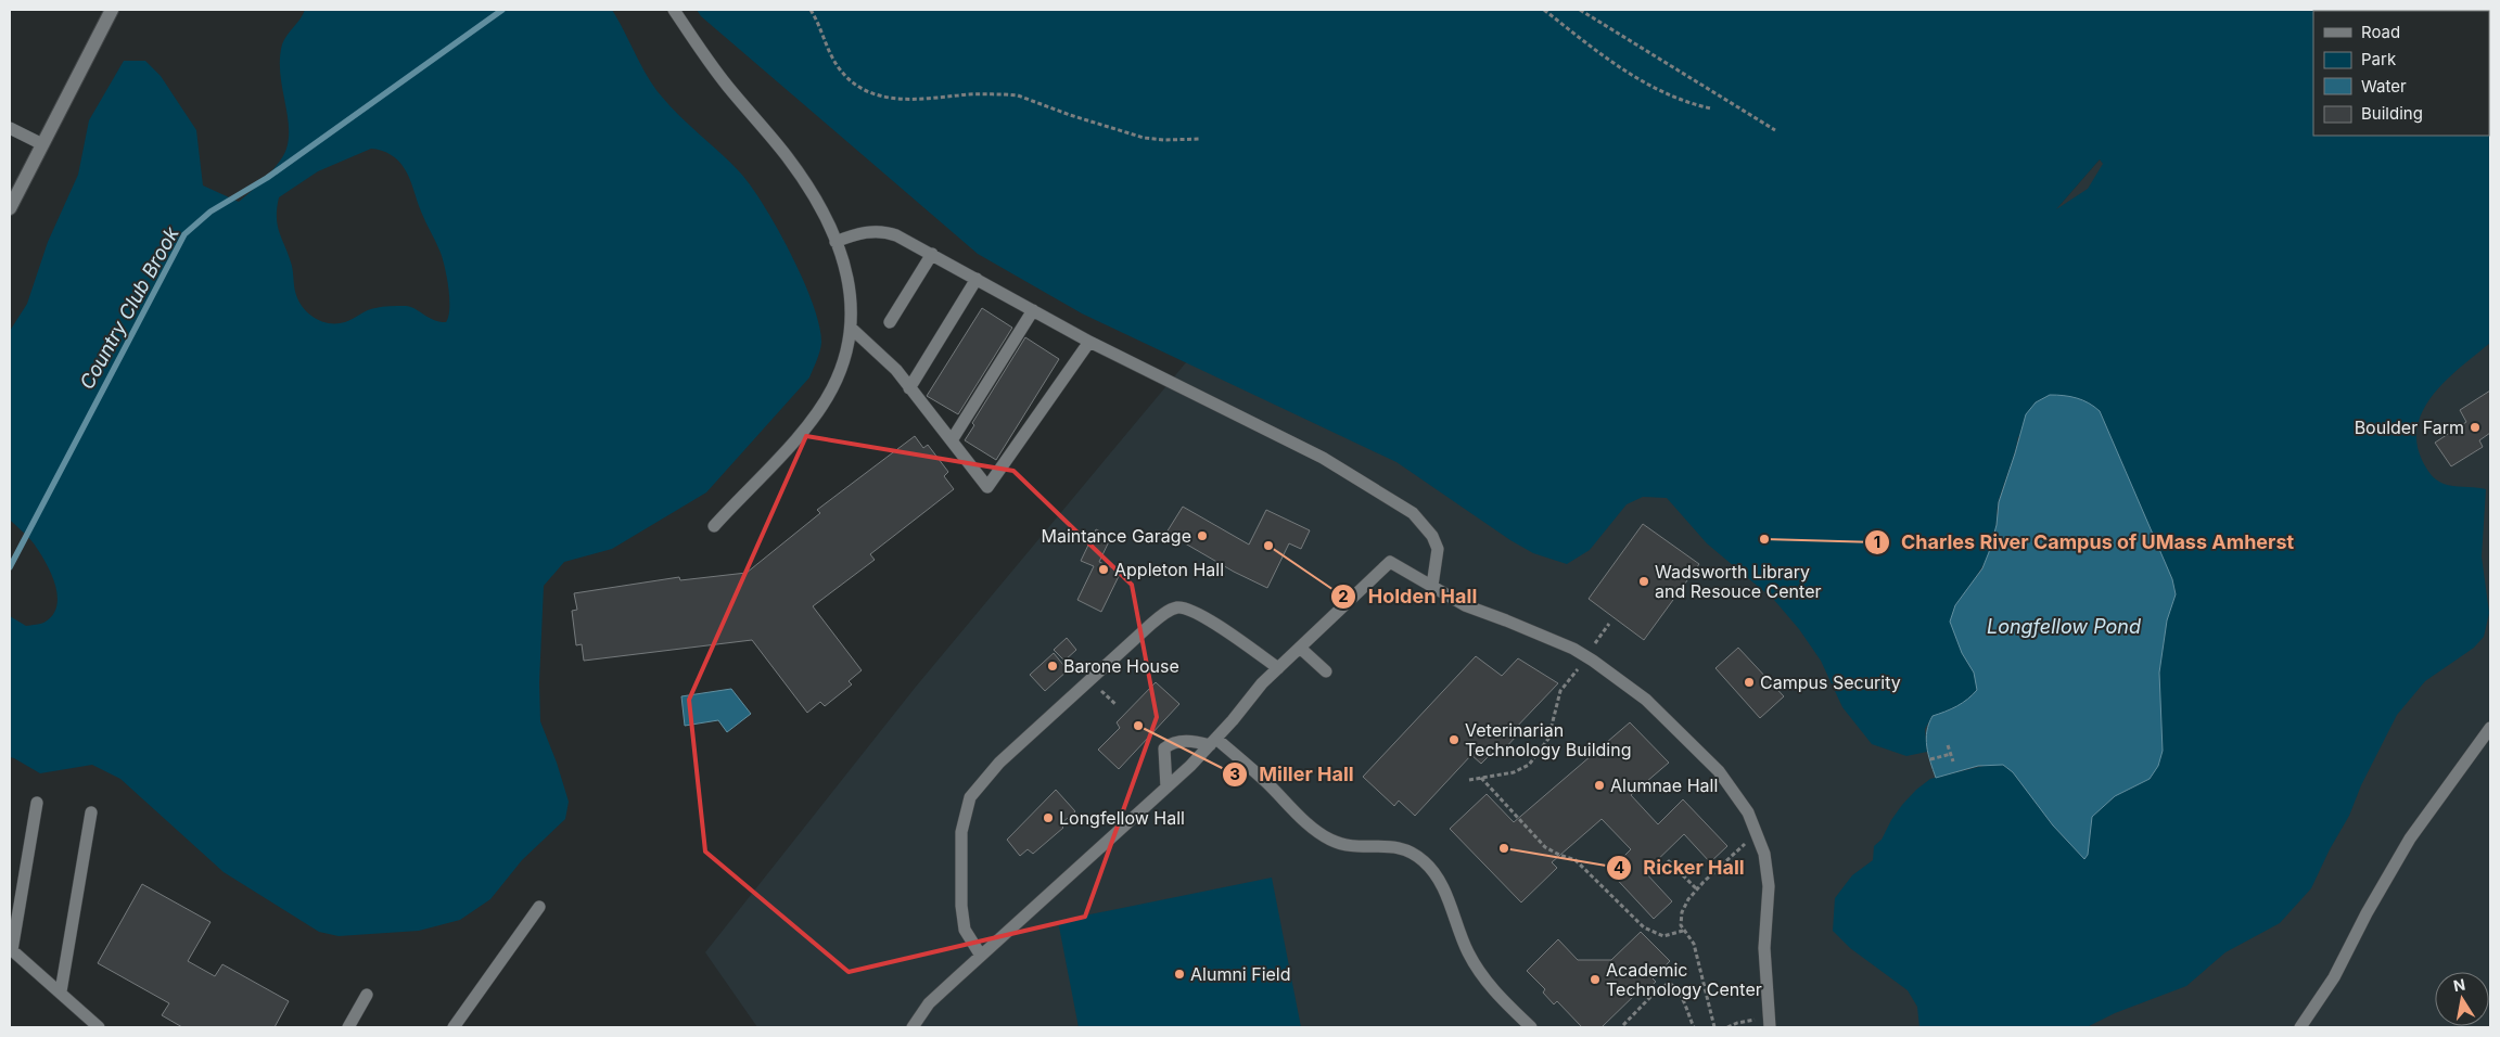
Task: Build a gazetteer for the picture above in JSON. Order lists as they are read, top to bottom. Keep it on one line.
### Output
{"water":["Country Club Brook","Longfellow Pond"],"places":["Boulder Farm","Maintance Garage","Charles River Campus of UMass Amherst","Holden Hall","Appleton Hall","Wadsworth Library and Resouce Center","Barone House","Campus Security","Miller Hall","Veterinarian Technology Building","Alumnae Hall","Longfellow Hall","Ricker Hall","Alumni Field","Academic Technology Center"],"legend":["Road","Park","Water","Building"],"north":"top"}
